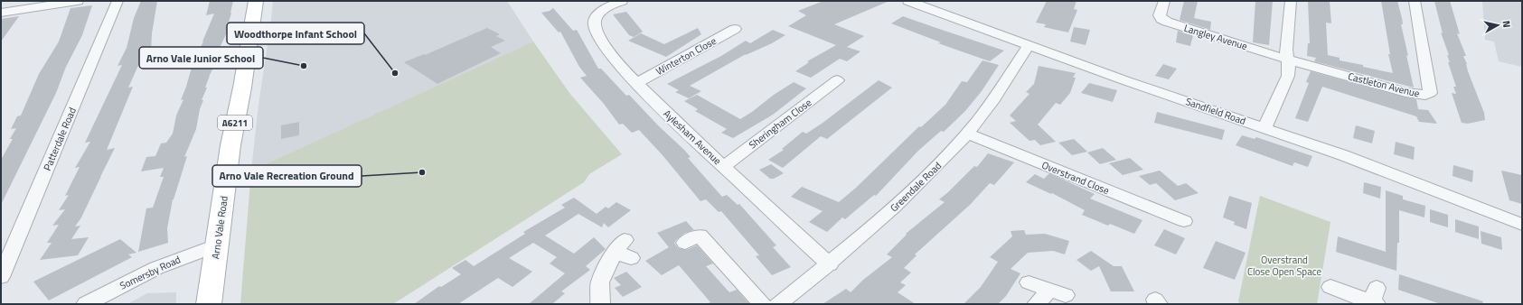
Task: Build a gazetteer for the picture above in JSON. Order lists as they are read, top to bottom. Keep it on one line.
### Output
{"streets":{"main road":["A6211","Arno Vale Road"],"street":["Langley Avenue","Winterton Close","Castleton Avenue","Sandfield Road","Sheringham Close","Aylesham Avenue","Patterdale Road","Overstrand Close","Greendale Road","Somersby Road"]},"crossings":[["Langley Avenue","Castleton Avenue"],["Winterton Close","Aylesham Avenue"],["Sandfield Road","Greendale Road"],["Sheringham Close","Aylesham Avenue"],["Aylesham Avenue","Greendale Road"],["Overstrand Close","Greendale Road"],["Arno Vale Road","Somersby Road"]],"parks":["Overstrand Close Open Space"],"places":["Arno Vale Junior School","Woodthorpe Infant School","Arno Vale Recreation Ground"],"north":"right"}
